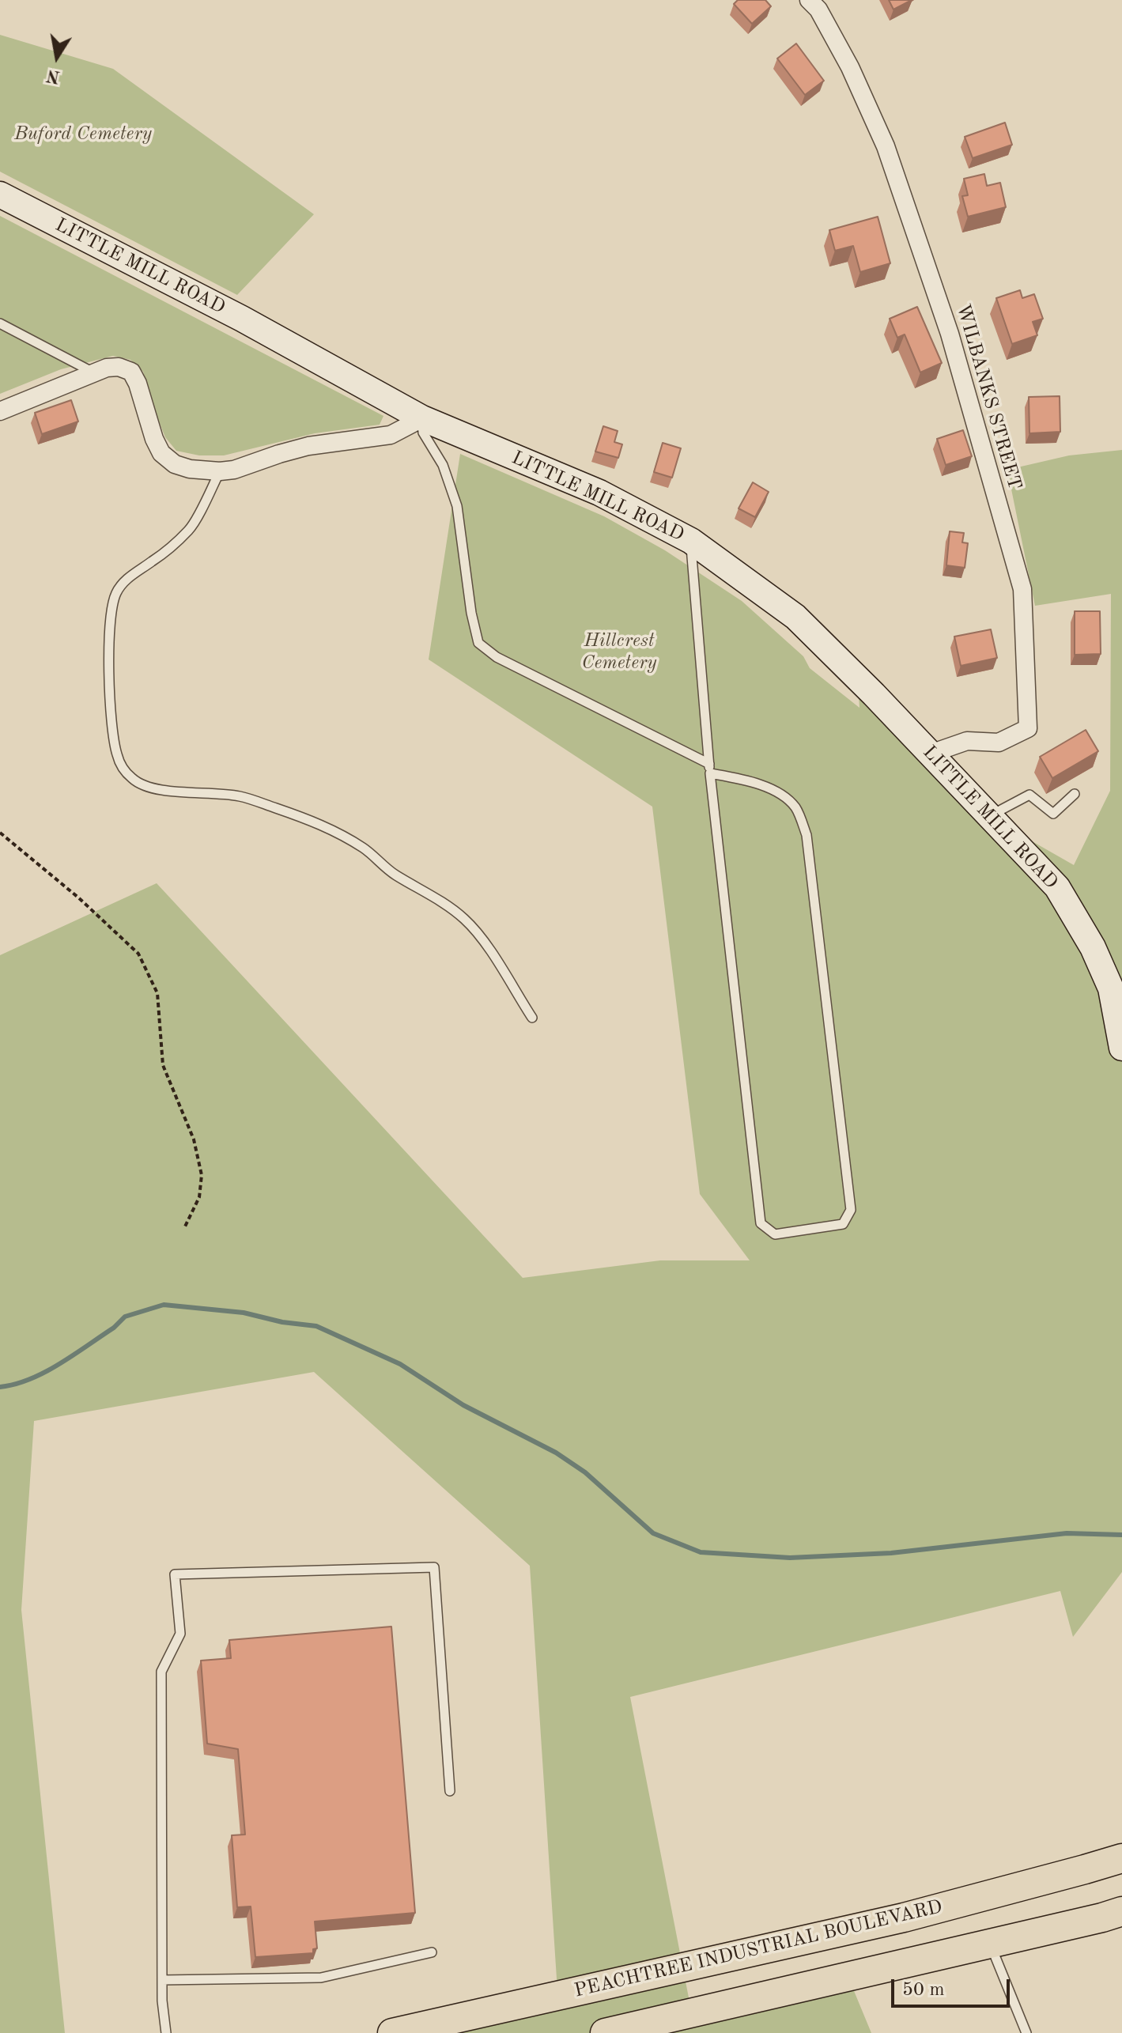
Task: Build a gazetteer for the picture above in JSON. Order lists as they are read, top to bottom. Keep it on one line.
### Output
{"streets":{"main road":["PEACHTREE INDUSTRIAL BOULEVARD"],"street":["LITTLE MILL ROAD","WILBANKS STREET"]},"crossings":[["LITTLE MILL ROAD","WILBANKS STREET"]],"parks":["Buford Cemetery","Hillcrest Cemetery"],"scale_bar":"50 m","north":"bottom"}
